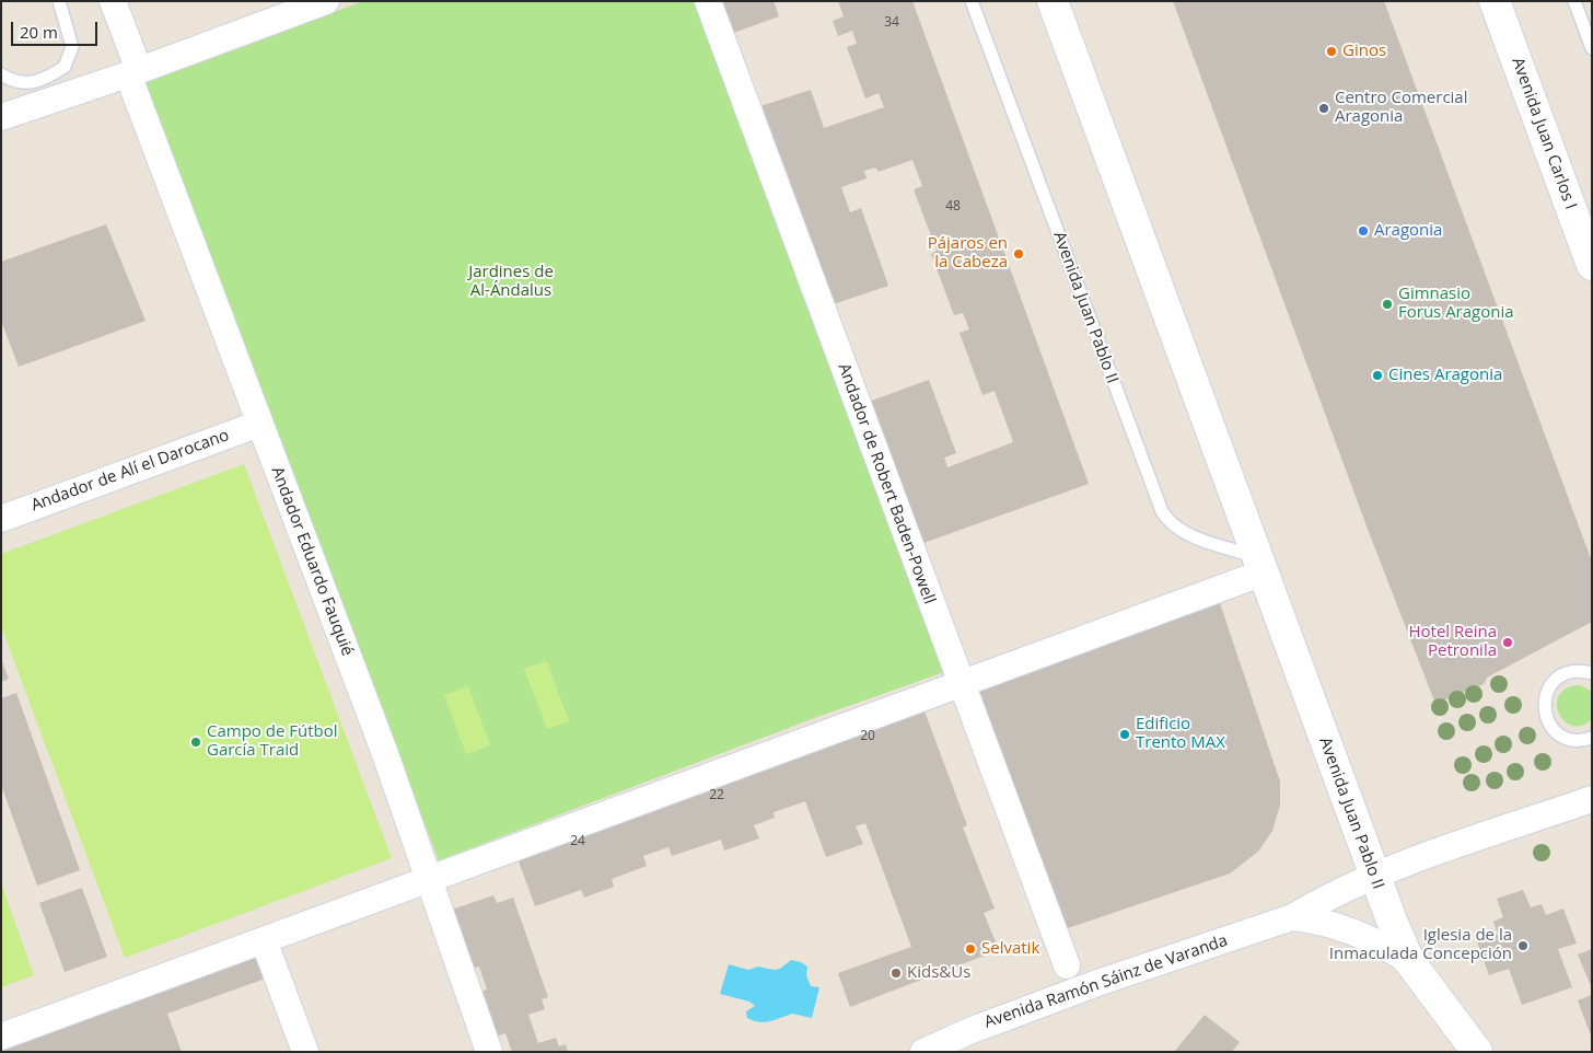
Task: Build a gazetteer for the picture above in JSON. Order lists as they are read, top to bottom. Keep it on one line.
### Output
{"streets":{"street":["Avenida Juan Carlos I","Avenida Juan Pablo II","Andador de Alí el Darocano","Andador de Robert Baden-Powell","Andador Eduardo Fauquié","Avenida Ramón Sáinz de Varanda"]},"crossings":[["Avenida Juan Pablo II","Avenida Ramón Sáinz de Varanda"],["Andador de Alí el Darocano","Andador Eduardo Fauquié"]],"parks":["Jardines de Al-Ándalus"],"places":["Ginos","Centro Comercial Aragonia","Aragonia","Pájaros en la Cabeza","Gimnasio Forus Aragonia","Cines Aragonia","Hotel Reina Petronila","Edificio Trento MAX","Campo de Fútbol García Traid","Iglesia de la Inmaculada Concepción","Selvatik","Kids&Us"],"house_numbers":["34","48","20","22","24"],"scale_bar":"20 m"}
